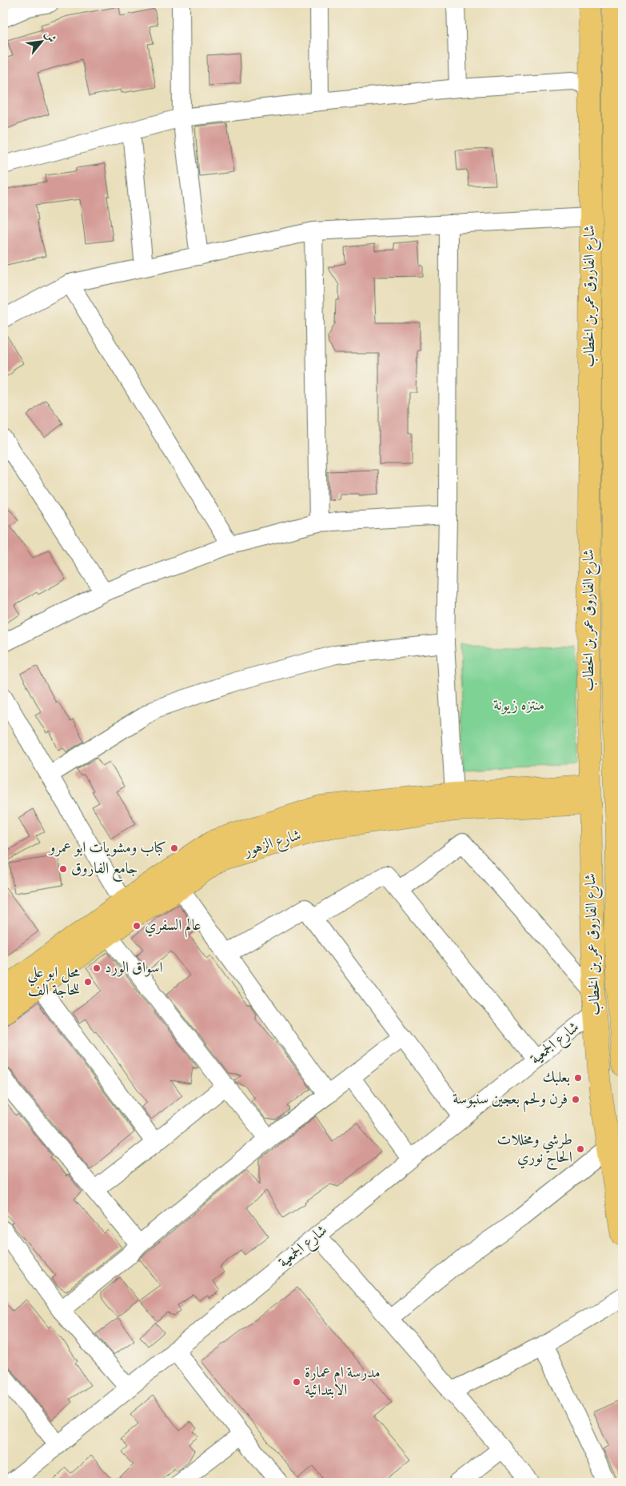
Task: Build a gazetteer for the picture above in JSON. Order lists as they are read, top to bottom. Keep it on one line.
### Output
{"streets":{"main road":["شارع الفاروق عمر بن الخطاب","شارع الزهور"],"street":["شارع الجمعية"]},"crossings":[["شارع الفاروق عمر بن الخطاب","شارع الزهور"],["شارع الفاروق عمر بن الخطاب","شارع الجمعية"]],"parks":["منتزه زيونة"],"places":["كباب ومشويات ابو عمرو","جامع الفاروق","عالم السفري","اسواق الورد","محل ابو علي للحاجة الف","بعلبك","فرن ولحم بعجين سنبوسة","طرشي ومخللات الحاج نوري","مدرسة ام عمارة الابتدائية"],"north":"top right"}
